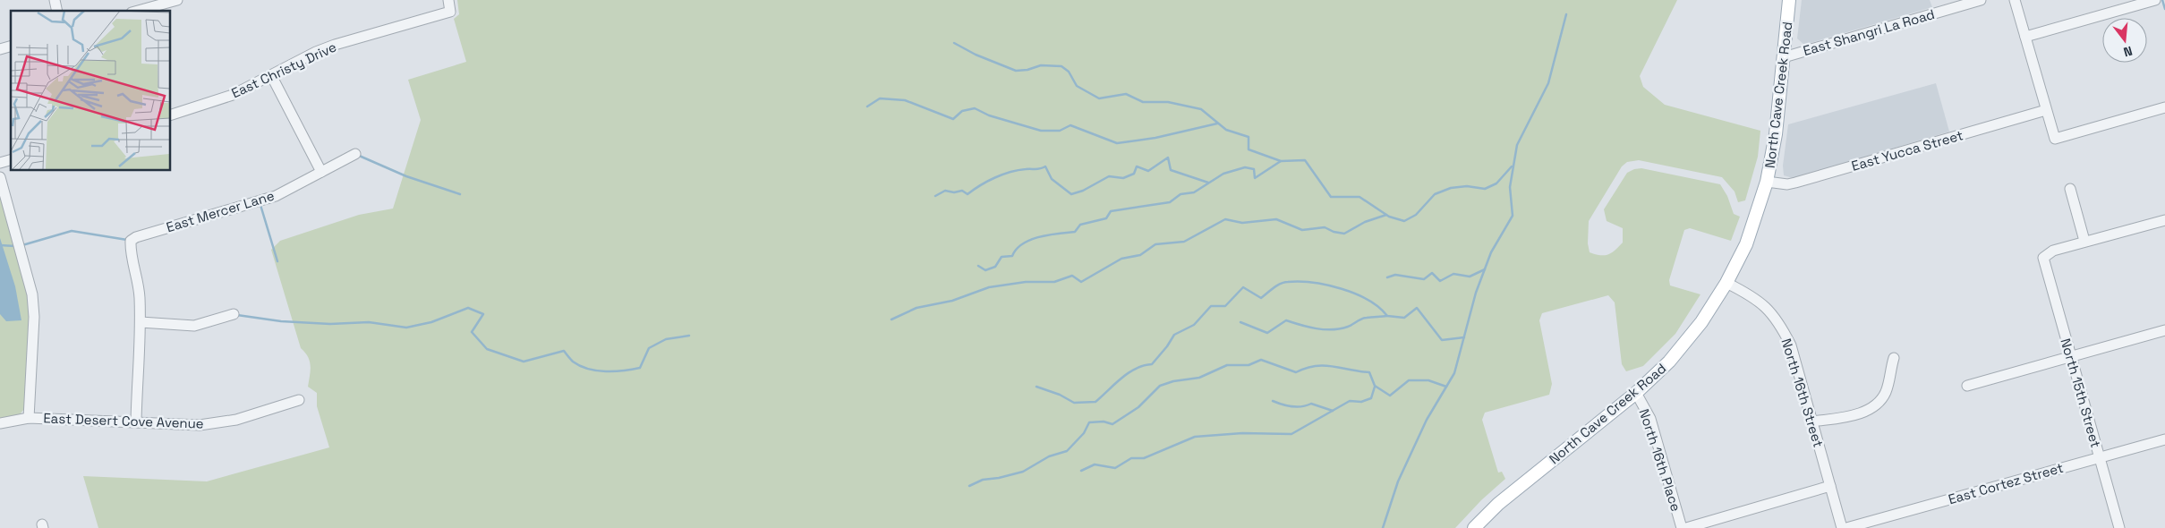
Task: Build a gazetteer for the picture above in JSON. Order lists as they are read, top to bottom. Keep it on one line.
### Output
{"streets":{"main road":["North Cave Creek Road"],"street":["East Shangri La Road","East Christy Drive","East Yucca Street","East Mercer Lane","North 16th Street","North 15th Street","East Desert Cove Avenue","North 16th Place","East Cortez Street"]},"crossings":[["East Shangri La Road","North Cave Creek Road"],["North Cave Creek Road","East Yucca Street"],["North Cave Creek Road","North 16th Street"],["North Cave Creek Road","North 16th Place"],["North 15th Street","East Cortez Street"]],"north":"bottom"}
